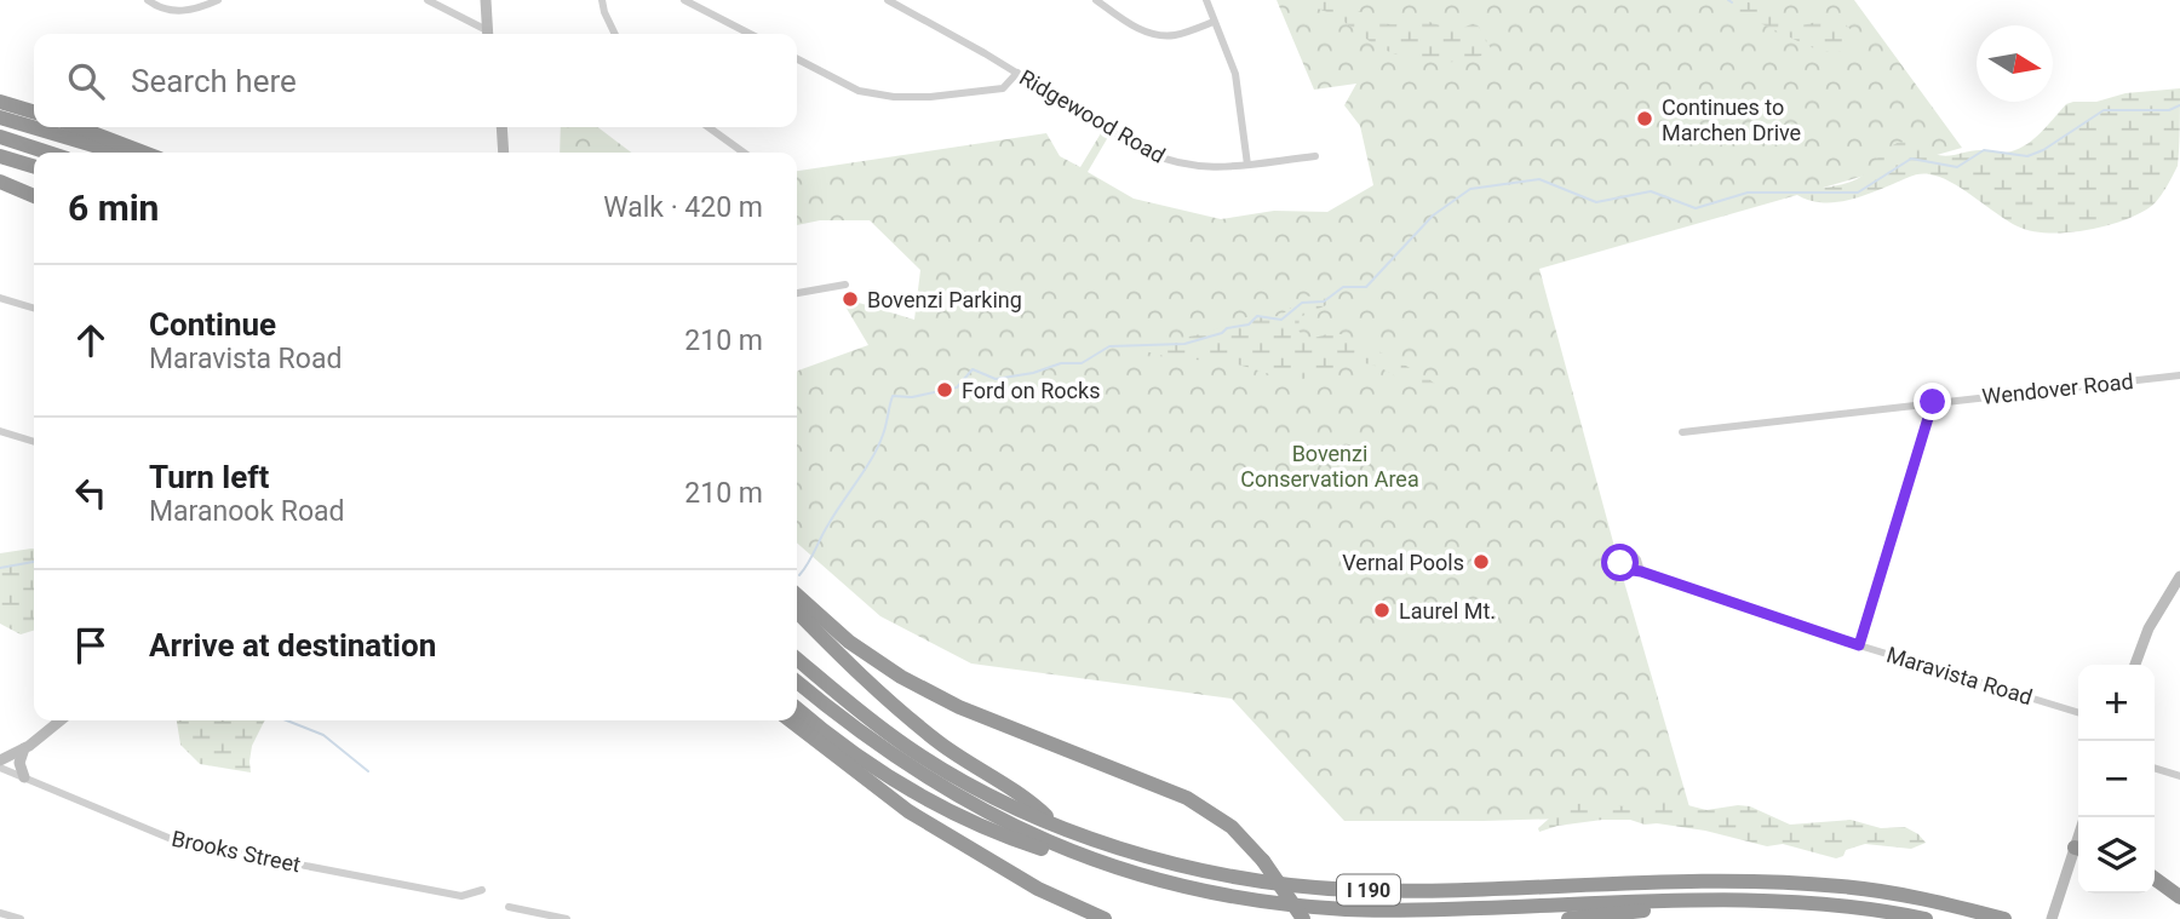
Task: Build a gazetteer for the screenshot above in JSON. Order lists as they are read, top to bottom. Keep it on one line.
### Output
{"streets":{"highway":["I 190"],"street":["Ridgewood Road","Wendover Road","Maravista Road","Brooks Street"]},"parks":["Bovenzi Conservation Area"],"places":["Continues to Marchen Drive","Bovenzi Parking","Ford on Rocks","Vernal Pools","Laurel Mt."],"north":"right","page":{"search":"Search here","heading":["6 min","Walk · 420 m"],"list":[["Continue","Maravista Road","210 m"],["Turn left","Maranook Road","210 m"],"Arrive at destination"],"map_buttons":["+","−"]}}
